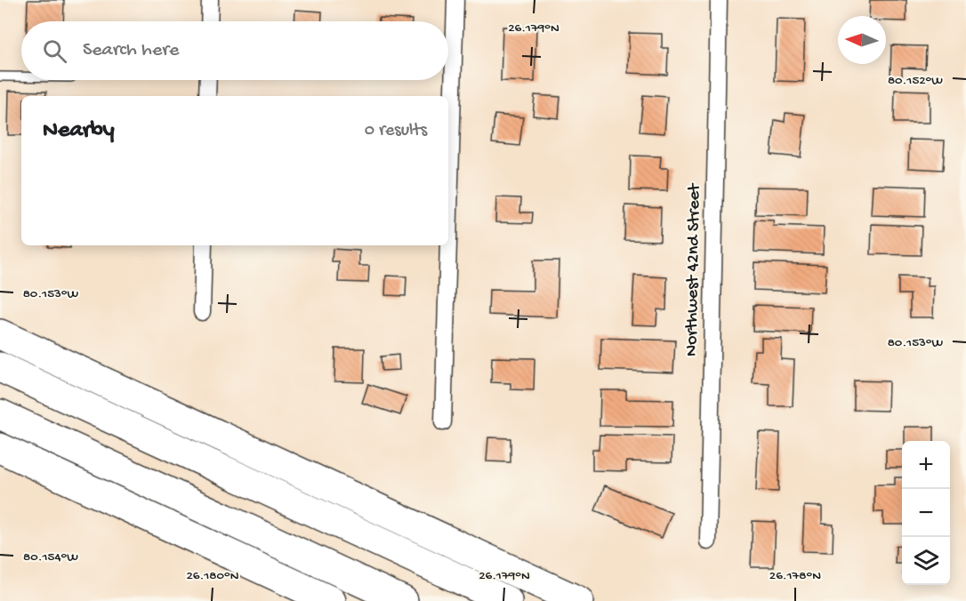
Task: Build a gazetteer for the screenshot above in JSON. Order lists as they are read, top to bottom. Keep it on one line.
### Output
{"streets":{"street":["Northwest 42nd Street"]},"north":"left","page":{"search":"Search here","heading":["Nearby","0 results"],"map_buttons":["+","−"]},"coordinates":["26.179°N","80.152°W","80.153°W","80.154°W","26.180°N","26.178°N"]}
